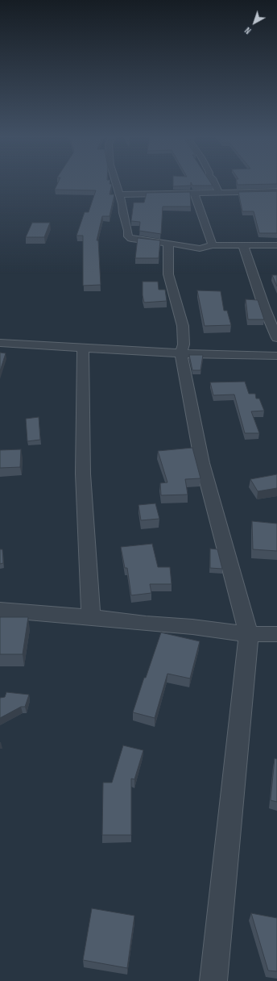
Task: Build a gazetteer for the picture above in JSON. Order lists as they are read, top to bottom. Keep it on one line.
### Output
{"north":"bottom left"}
